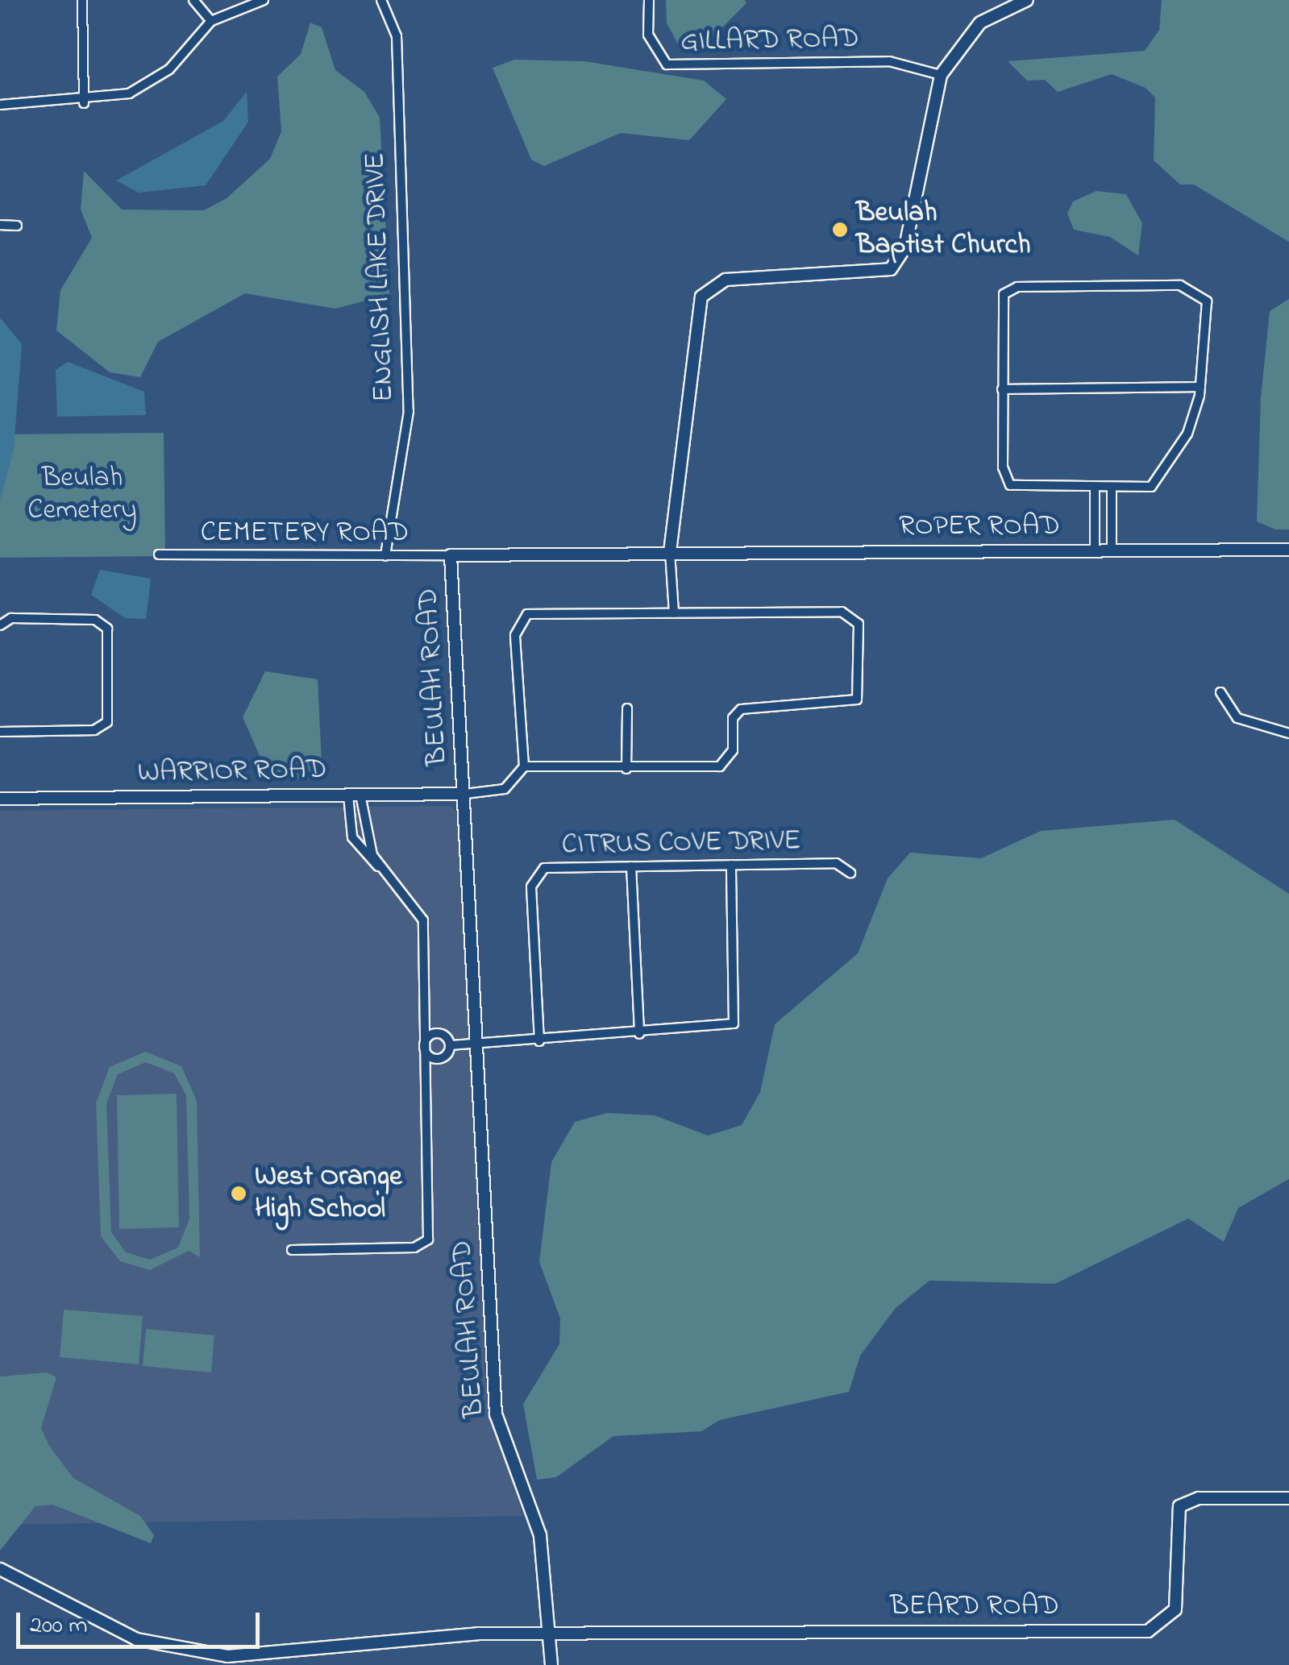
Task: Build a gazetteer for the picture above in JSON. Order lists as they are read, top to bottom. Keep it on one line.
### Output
{"streets":{"street":["GILLARD ROAD","ENGLISH LAKE DRIVE","ROPER ROAD","CEMETERY ROAD","BEULAH ROAD","WARRIOR ROAD","CITRUS COVE DRIVE","BEARD ROAD"]},"crossings":[["ENGLISH LAKE DRIVE","CEMETERY ROAD"],["ROPER ROAD","BEULAH ROAD"],["CEMETERY ROAD","BEULAH ROAD"],["BEULAH ROAD","WARRIOR ROAD"],["BEULAH ROAD","BEARD ROAD"]],"parks":["Beulah Cemetery"],"places":["Beulah Baptist Church","West Orange High School"],"scale_bar":"200 m"}
